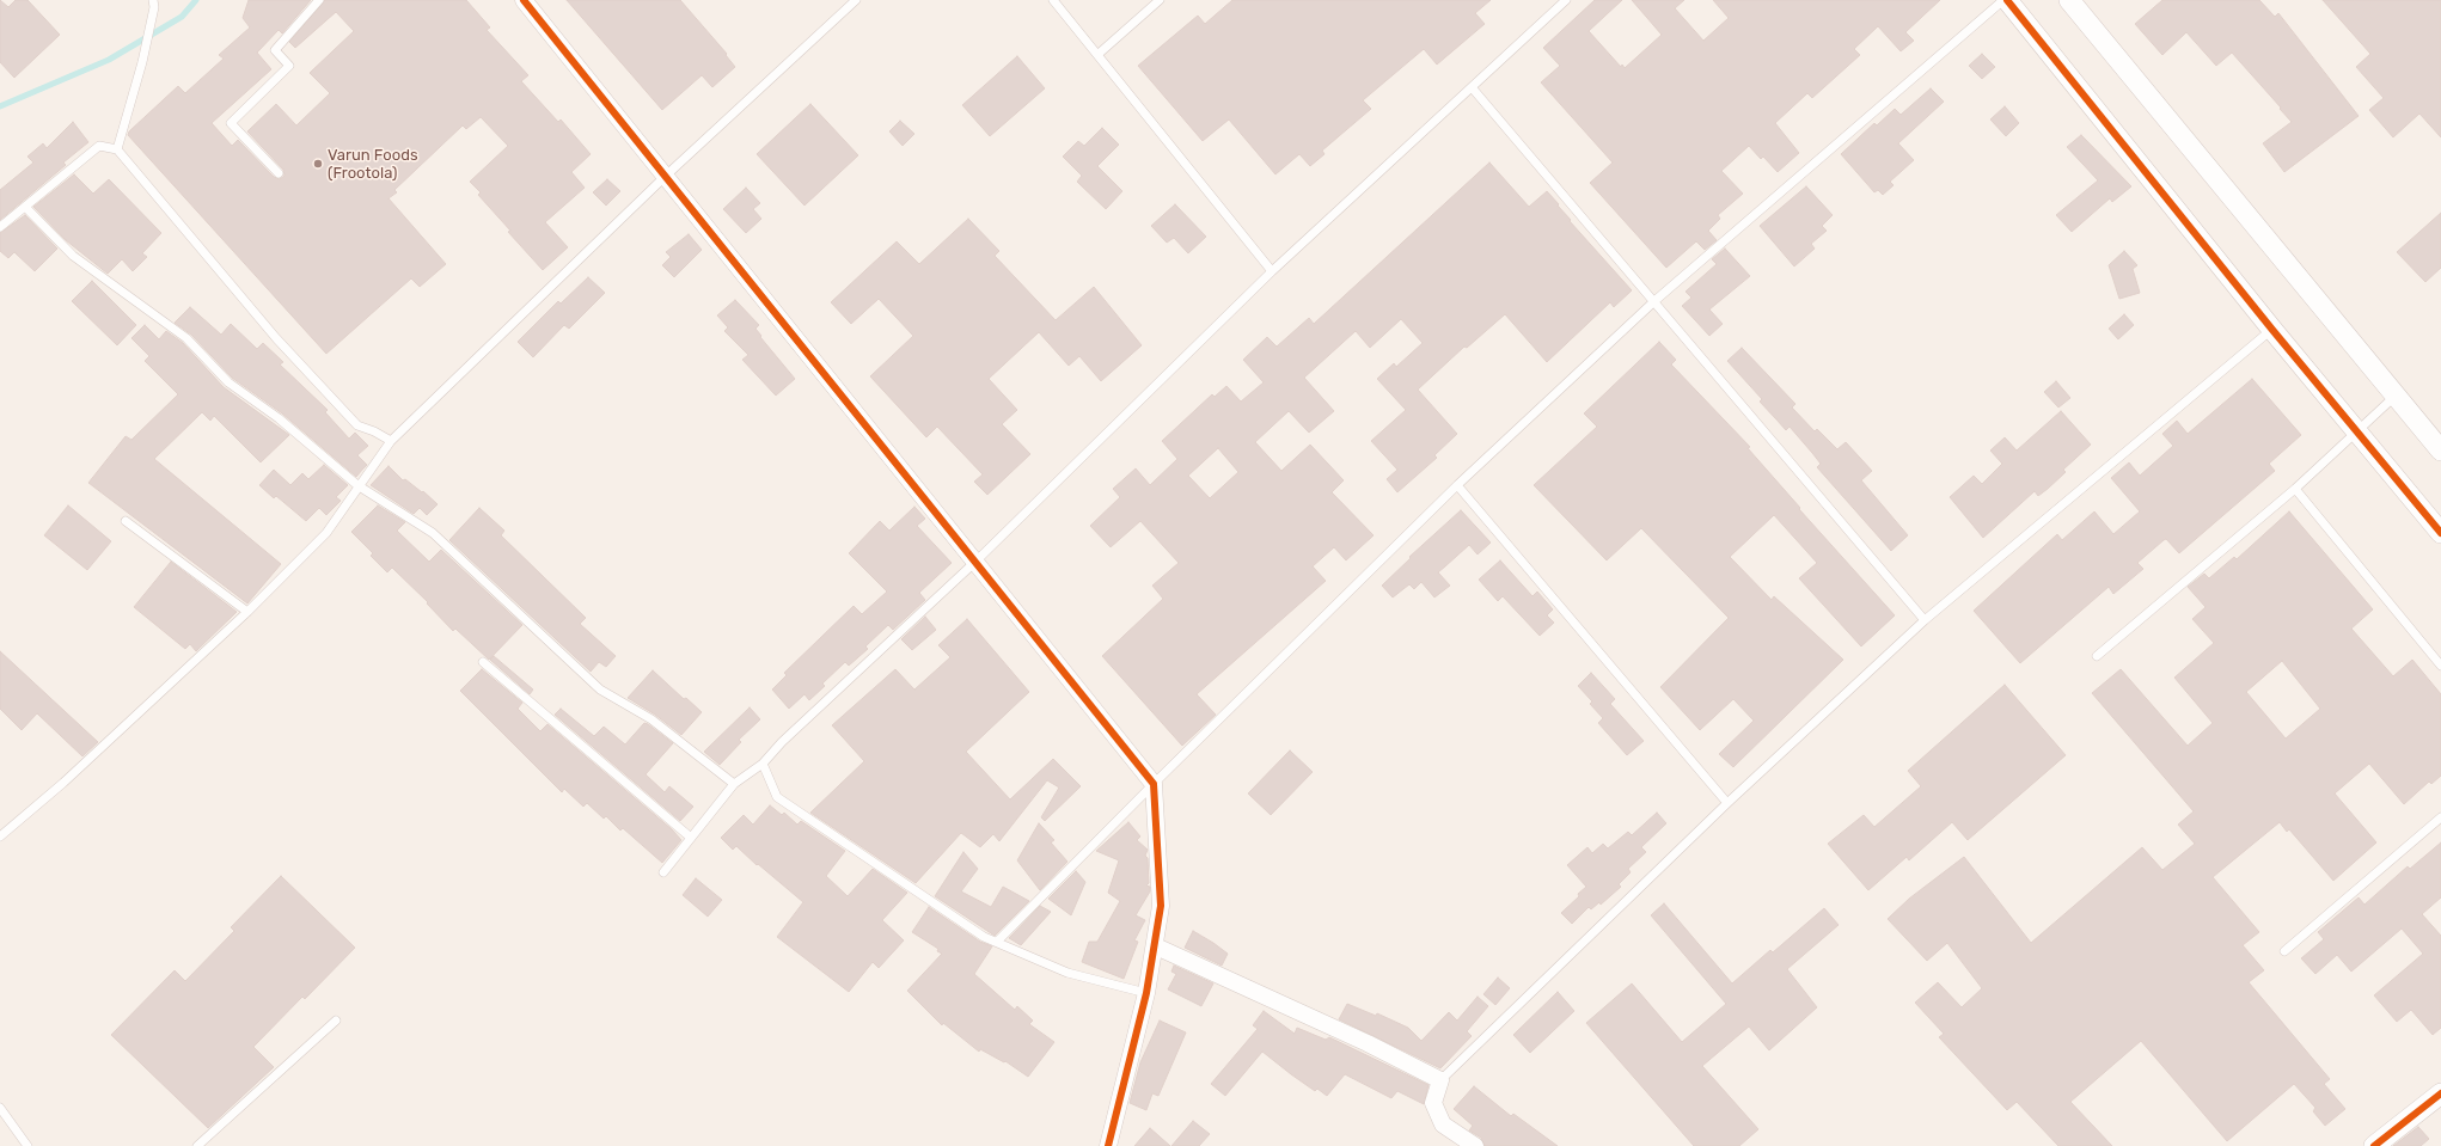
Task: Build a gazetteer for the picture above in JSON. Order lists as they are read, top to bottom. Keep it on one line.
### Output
{"places":["Varun Foods (Frootola)"]}
